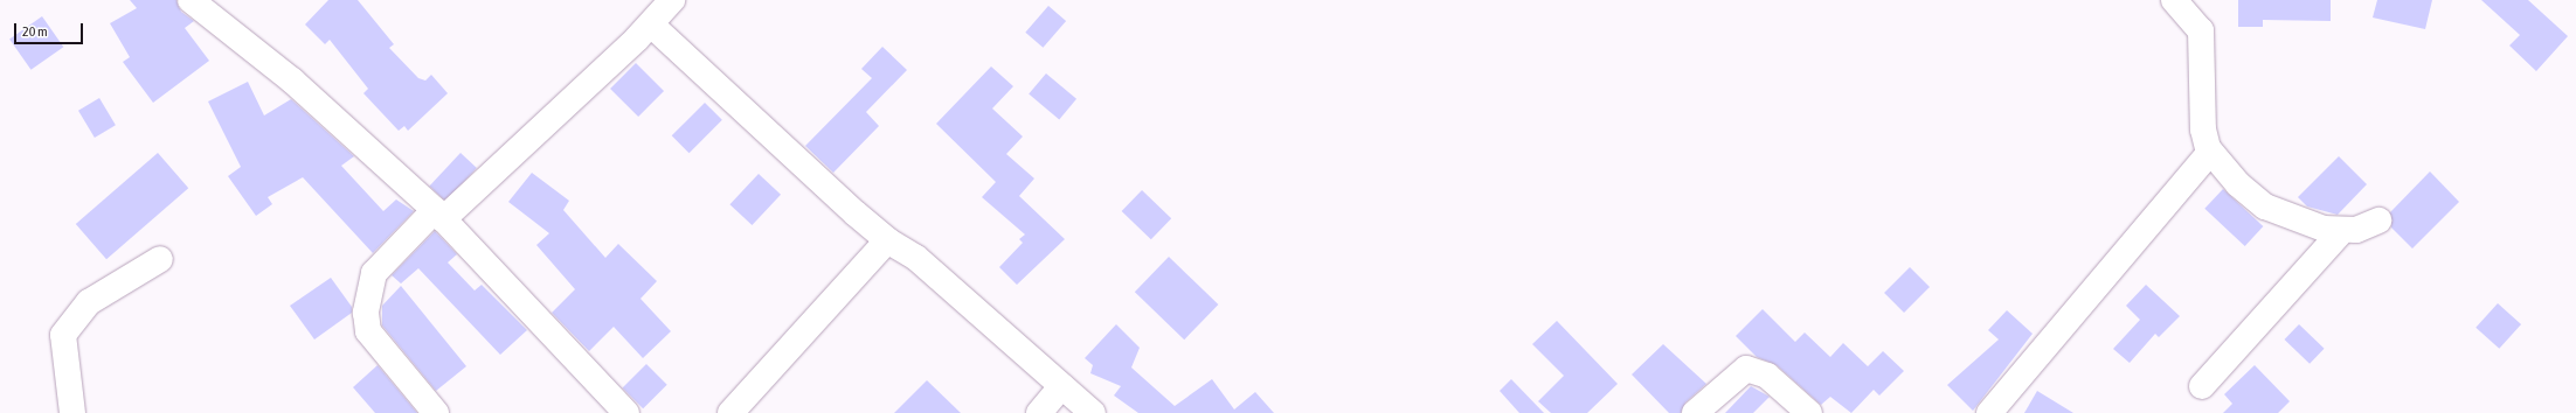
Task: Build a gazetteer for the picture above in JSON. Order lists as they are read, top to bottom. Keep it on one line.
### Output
{"scale_bar":"20 m"}
